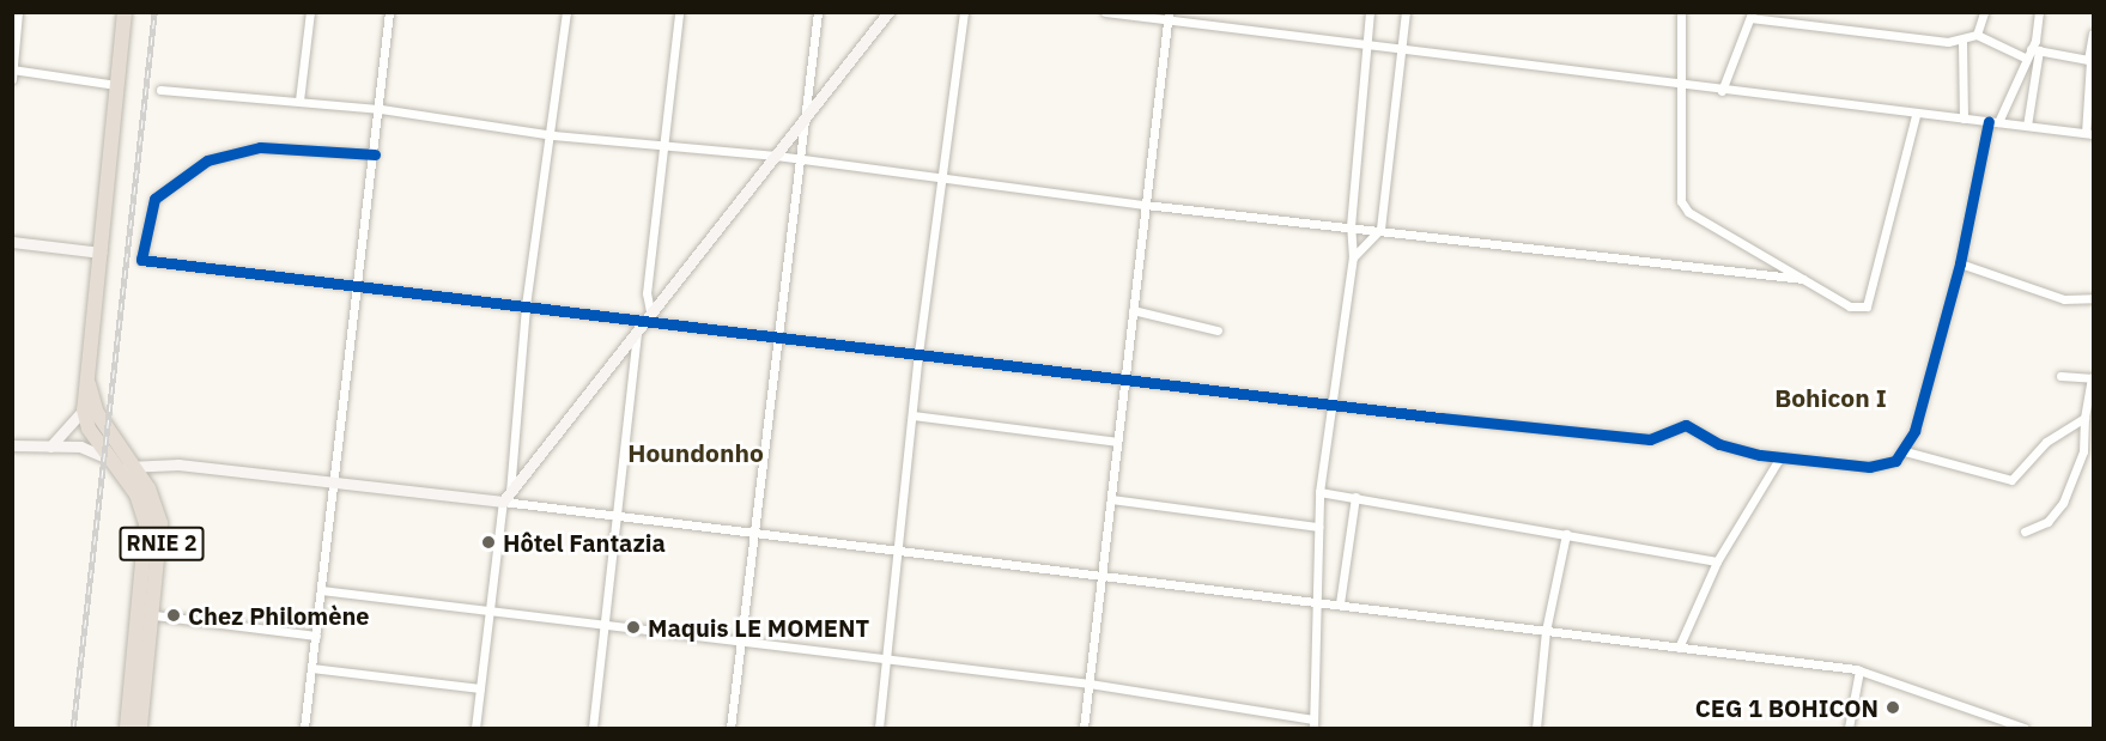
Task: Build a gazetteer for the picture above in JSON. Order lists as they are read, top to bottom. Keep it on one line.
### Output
{"streets":{"highway":["RNIE 2"]},"districts":["Bohicon I","Houndonho"],"places":["Hôtel Fantazia","Chez Philomène","Maquis LE MOMENT","CEG 1 BOHICON"]}
